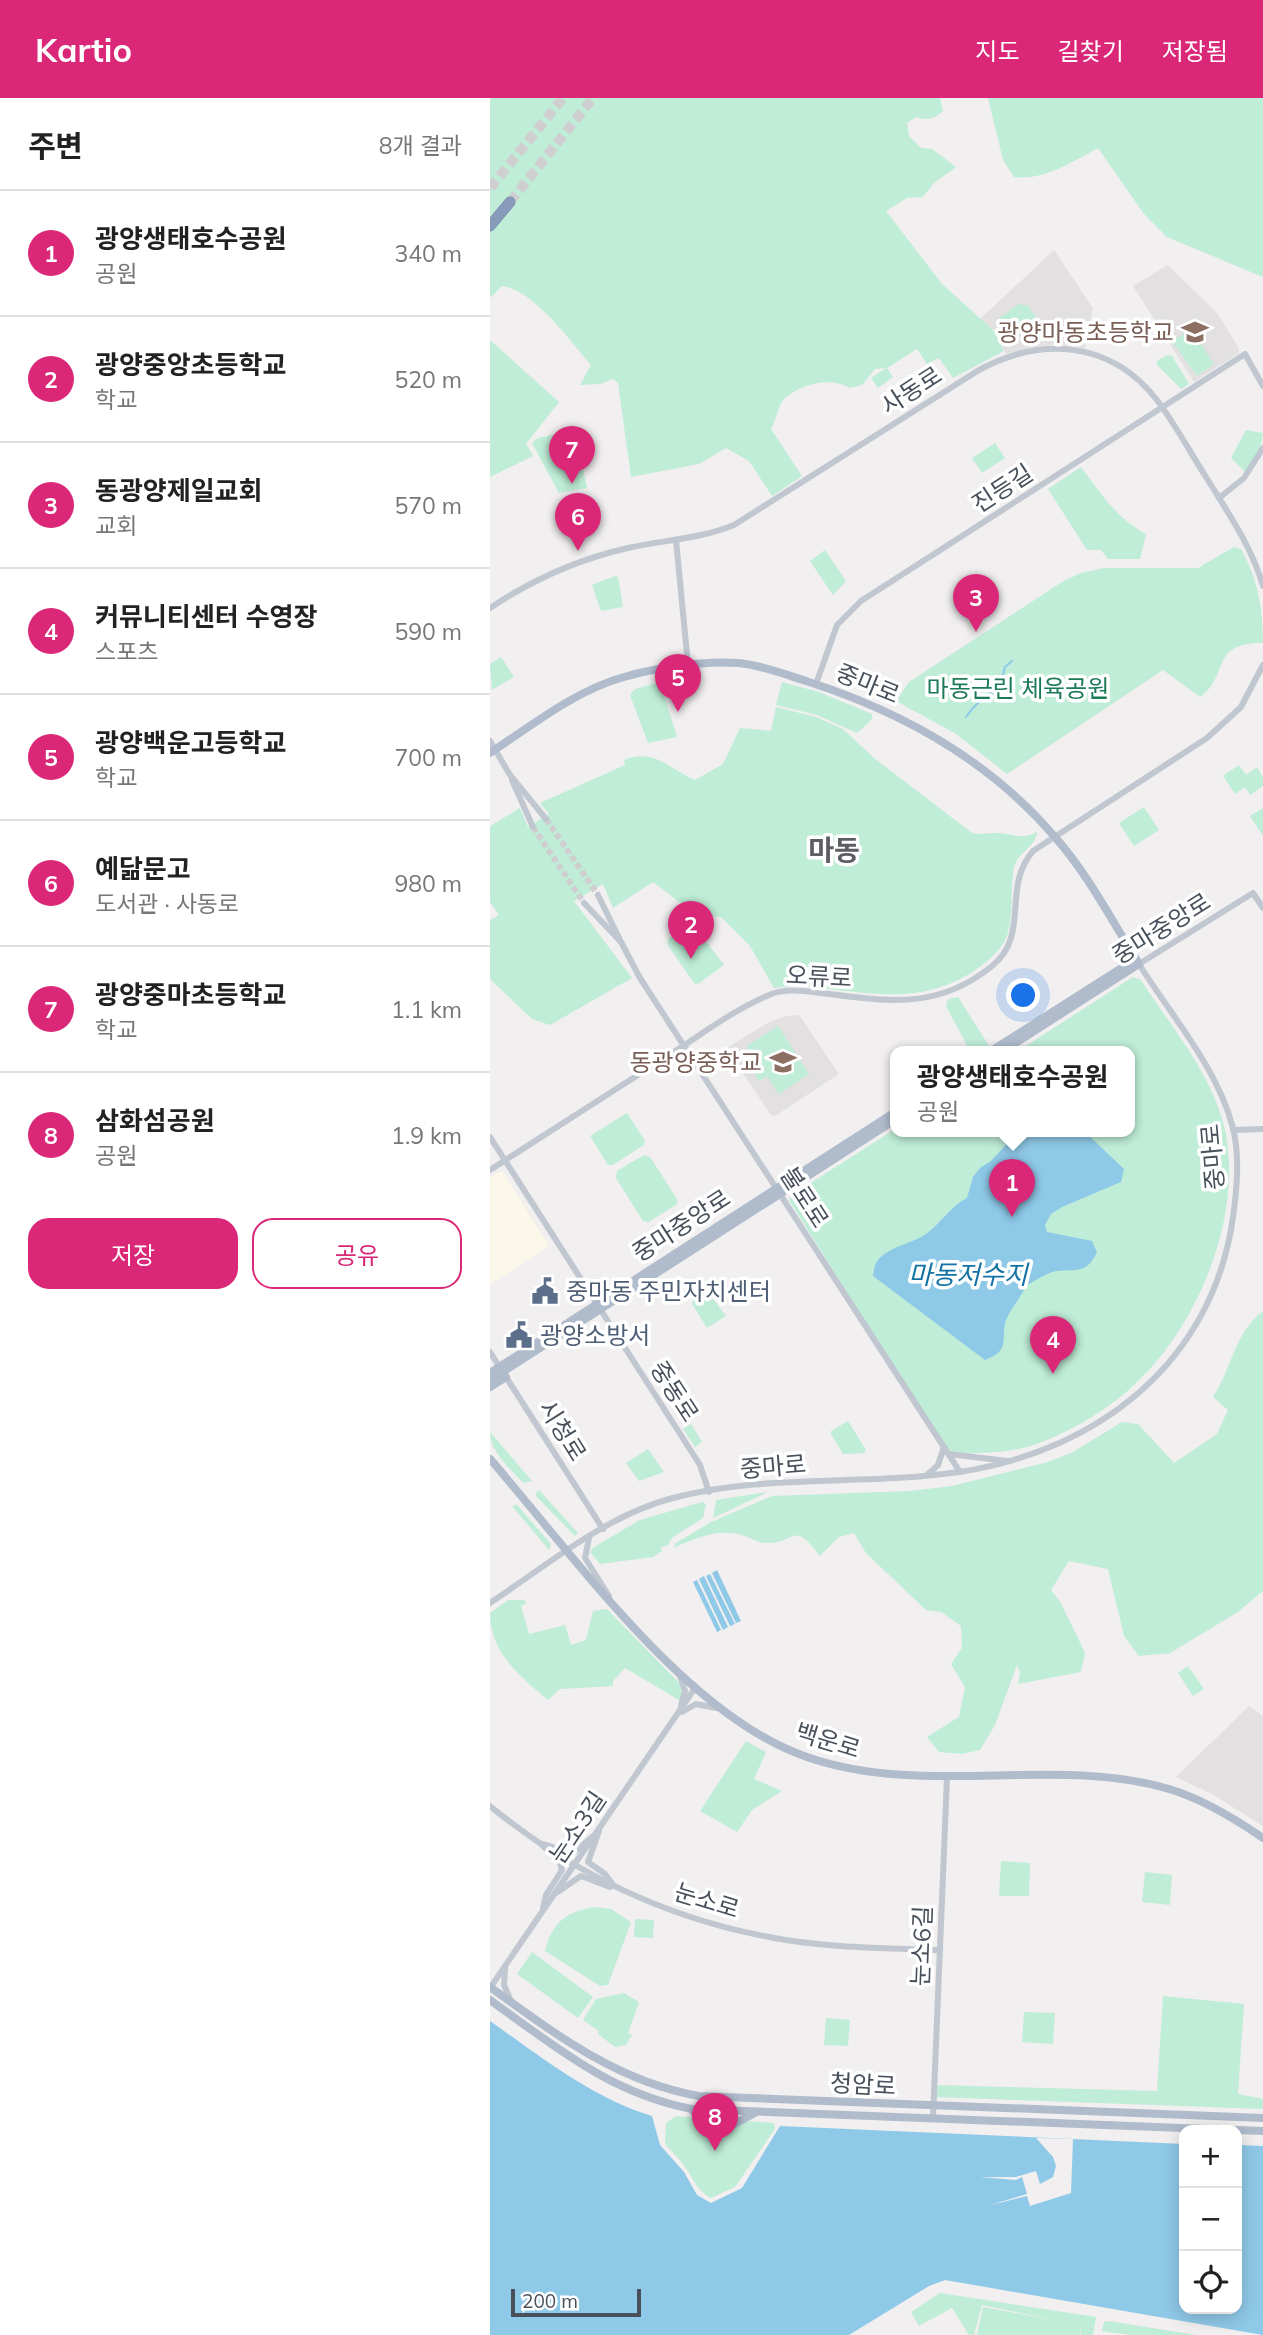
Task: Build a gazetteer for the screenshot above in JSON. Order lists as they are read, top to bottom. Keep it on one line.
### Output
{"streets":{"main road":["중마로","중마중앙로","백운로","청암로"],"street":["사동로","진등길","오류로","불로로","중동로","시청로","눈소3길","눈소로","눈소6길"]},"crossings":[["사동로","진등길"],["진등길","중마로"],["중마로","중마중앙로"],["중마로","오류로"],["중마로","불로로"],["중마로","중동로"],["중마로","시청로"],["중마로","백운로"],["중마중앙로","불로로"],["중마중앙로","중동로"],["중마중앙로","시청로"],["오류로","불로로"],["오류로","중동로"],["백운로","눈소3길"],["백운로","눈소6길"],["눈소3길","눈소로"],["눈소3길","청암로"],["눈소로","눈소6길"],["눈소6길","청암로"]],"districts":["마동"],"water":["마동저수지"],"parks":["마동근린 체육공원"],"places":{"school or university":["광양마동초등학교","동광양중학교"],"public building":["중마동 주민자치센터","광양소방서"]},"scale_bar":"200 m","page":{"header":"Kartio","nav":["지도","길찾기","저장됨"],"heading":["주변","8개 결과"],"list":[{"mark":"1","name":"광양생태호수공원","note":"공원","value":"340 m"},{"mark":"2","name":"광양중앙초등학교","note":"학교","value":"520 m"},{"mark":"3","name":"동광양제일교회","note":"교회","value":"570 m"},{"mark":"4","name":"커뮤니티센터 수영장","note":"스포츠","value":"590 m"},{"mark":"5","name":"광양백운고등학교","note":"학교","value":"700 m"},{"mark":"6","name":"예닮문고","note":"도서관 · 사동로","value":"980 m"},{"mark":"7","name":"광양중마초등학교","note":"학교","value":"1.1 km"},{"mark":"8","name":"삼화섬공원","note":"공원","value":"1.9 km"}],"pins":["7","6","3","5","2","1","4","8"],"popup":["광양생태호수공원","공원"],"buttons":["저장","공유"],"map_buttons":["+","−"],"scale":"200 m"}}
